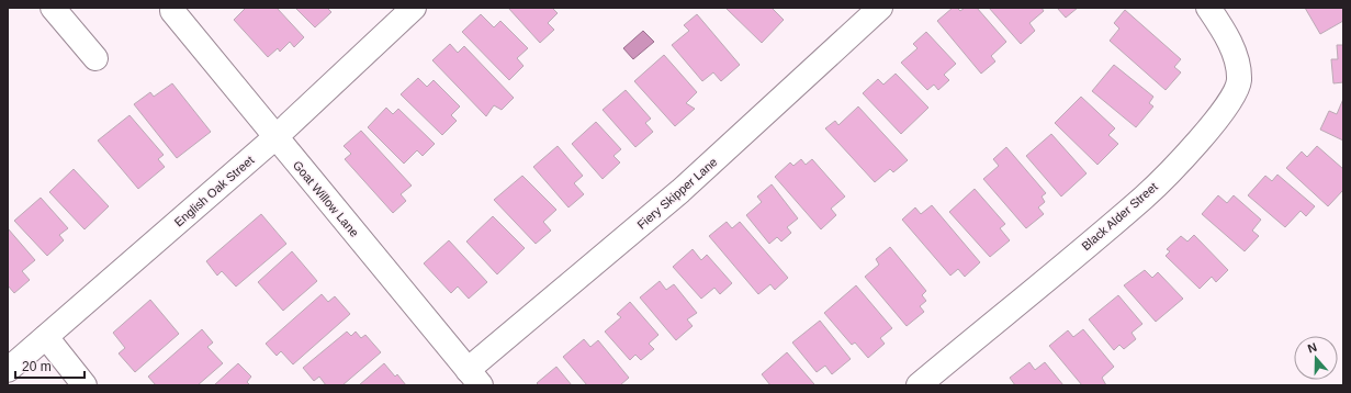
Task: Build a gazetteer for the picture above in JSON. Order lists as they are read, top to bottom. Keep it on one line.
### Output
{"streets":{"street":["English Oak Street","Fiery Skipper Lane","Goat Willow Lane","Black Alder Street"]},"crossings":[["English Oak Street","Goat Willow Lane"],["Fiery Skipper Lane","Goat Willow Lane"]],"scale_bar":"20 m","north":"top"}
